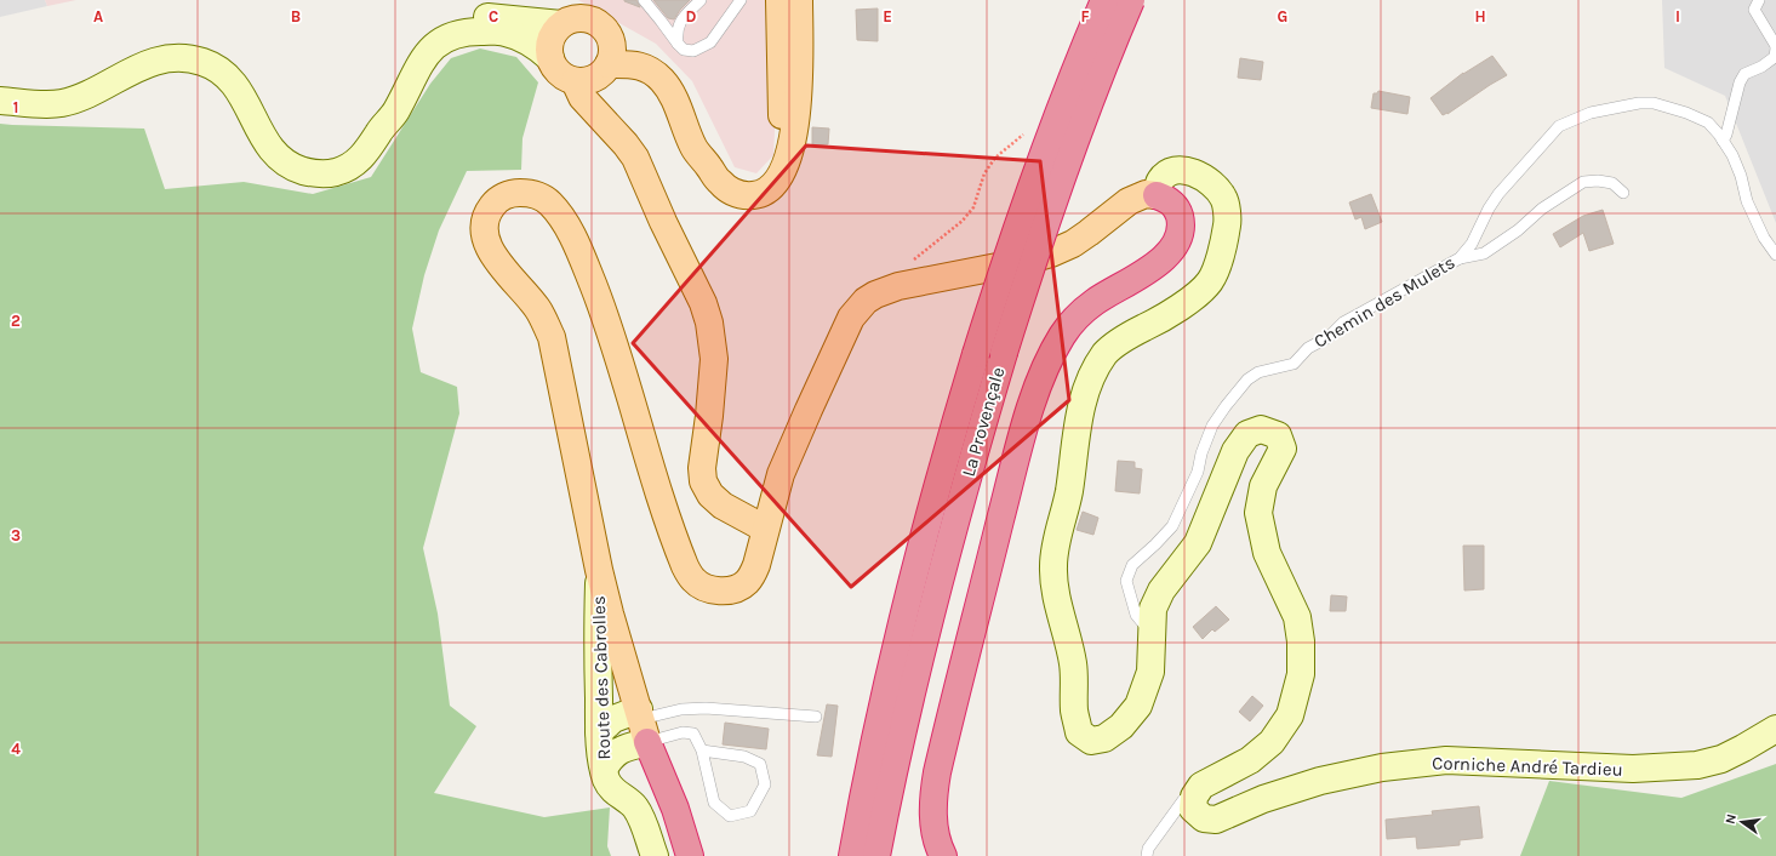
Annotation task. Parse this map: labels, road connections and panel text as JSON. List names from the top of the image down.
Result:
{
  "streets": {
    "highway": ["La Provençale"],
    "street": ["Route des Cabrolles", "Corniche André Tardieu"],
    "lane": ["Chemin des Mulets"]
  },
  "north": "left",
  "grid": {
    "columns": [
      "A",
      "B",
      "C",
      "D",
      "E",
      "F",
      "G",
      "H",
      "I"
    ],
    "rows": [
      "1",
      "2",
      "3",
      "4"
    ]
  }
}
